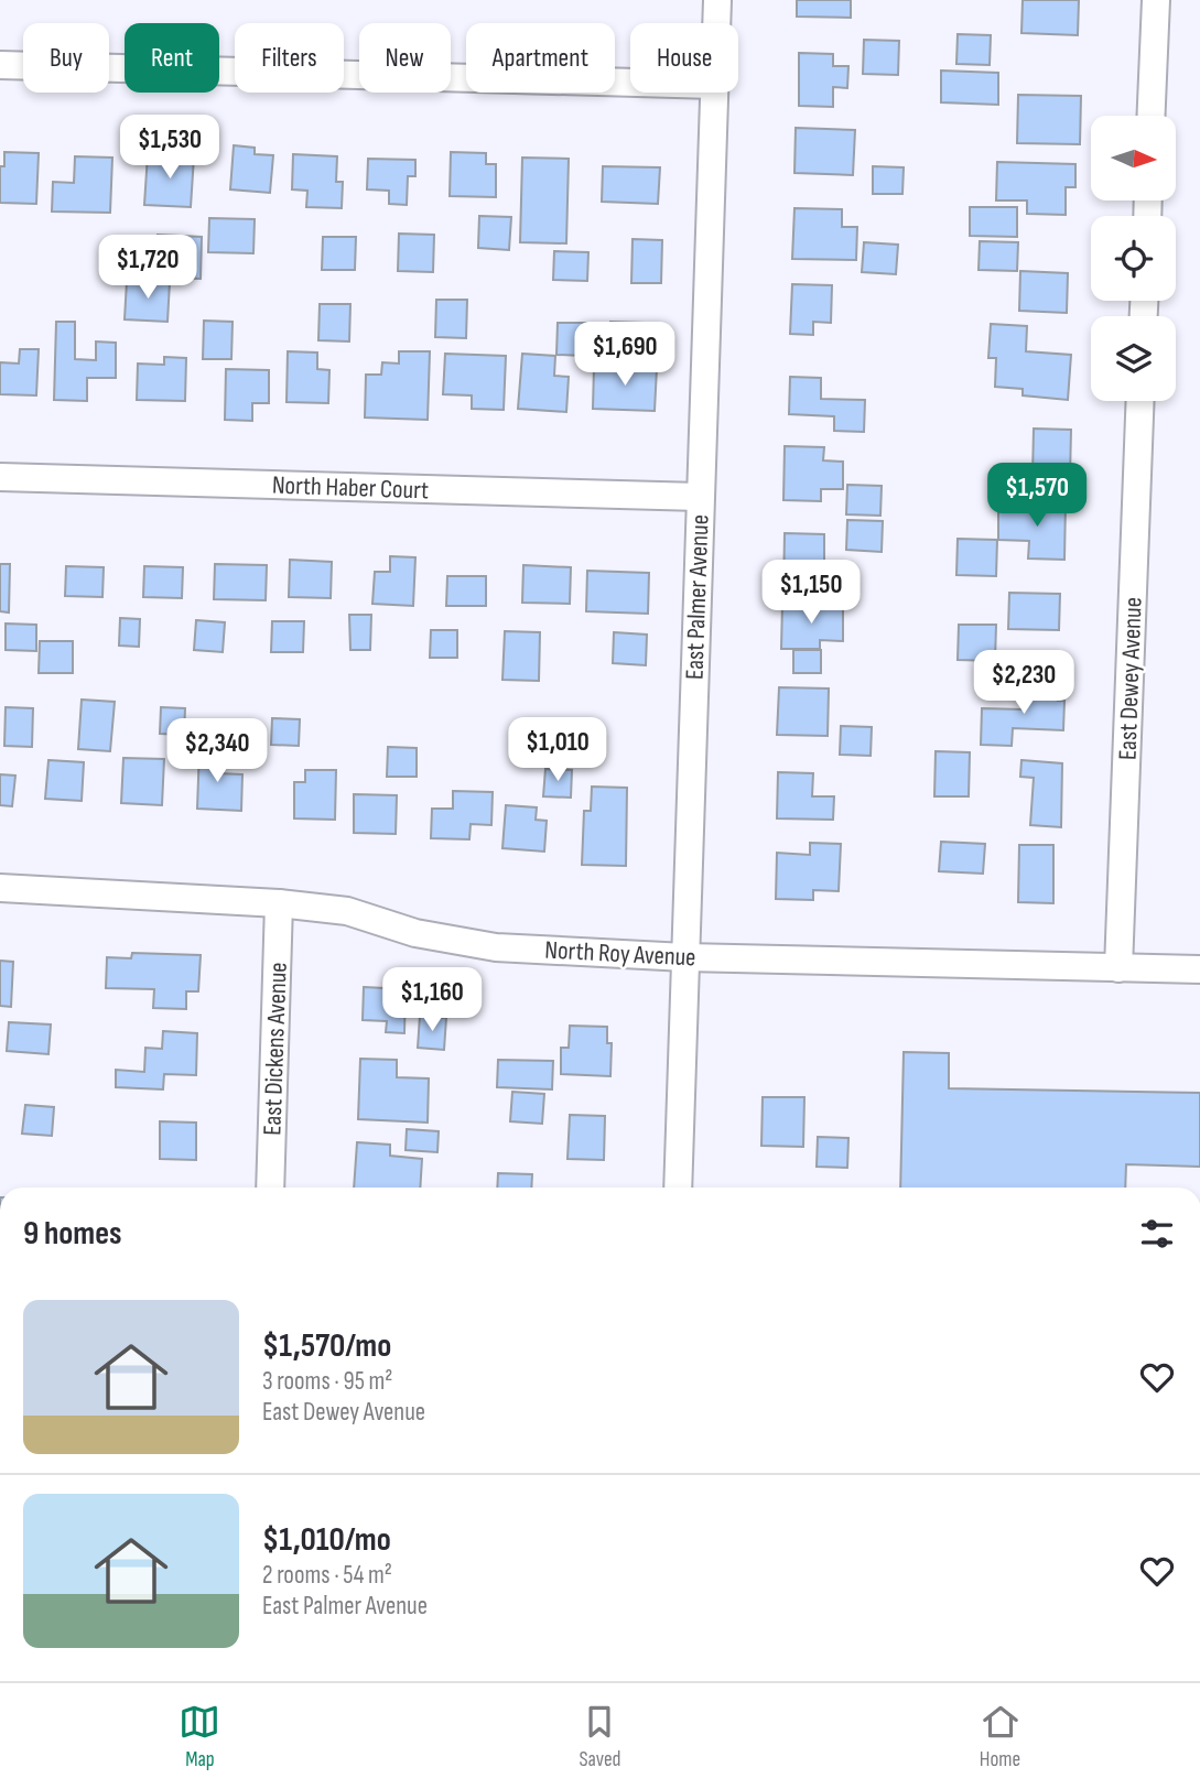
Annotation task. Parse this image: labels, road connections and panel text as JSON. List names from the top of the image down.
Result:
{
  "streets": {
    "street": [
      "North Haber Court",
      "East Palmer Avenue",
      "East Dewey Avenue",
      "North Roy Avenue",
      "East Dickens Avenue"
    ]
  },
  "crossings": [
    ["North Haber Court", "East Palmer Avenue"],
    ["East Palmer Avenue", "North Roy Avenue"],
    ["East Dewey Avenue", "North Roy Avenue"],
    ["North Roy Avenue", "East Dickens Avenue"]
  ],
  "north": "right",
  "page": {
    "chip": [
      "Buy",
      "Rent",
      "Filters",
      "New",
      "Apartment",
      "House"
    ],
    "price": [
      "$1,530",
      "$1,720",
      "$1,690",
      "$1,570",
      "$1,150",
      "$2,230",
      "$1,010",
      "$2,340",
      "$1,160"
    ],
    "heading": "9 homes",
    "list": [
      {
        "name": "$1,570/mo",
        "note": "3 rooms · 95 m² · East Dewey Avenue"
      },
      {
        "name": "$1,010/mo",
        "note": "2 rooms · 54 m² · East Palmer Avenue"
      }
    ],
    "tabs": ["Map", "Saved", "Home"]
  }
}
